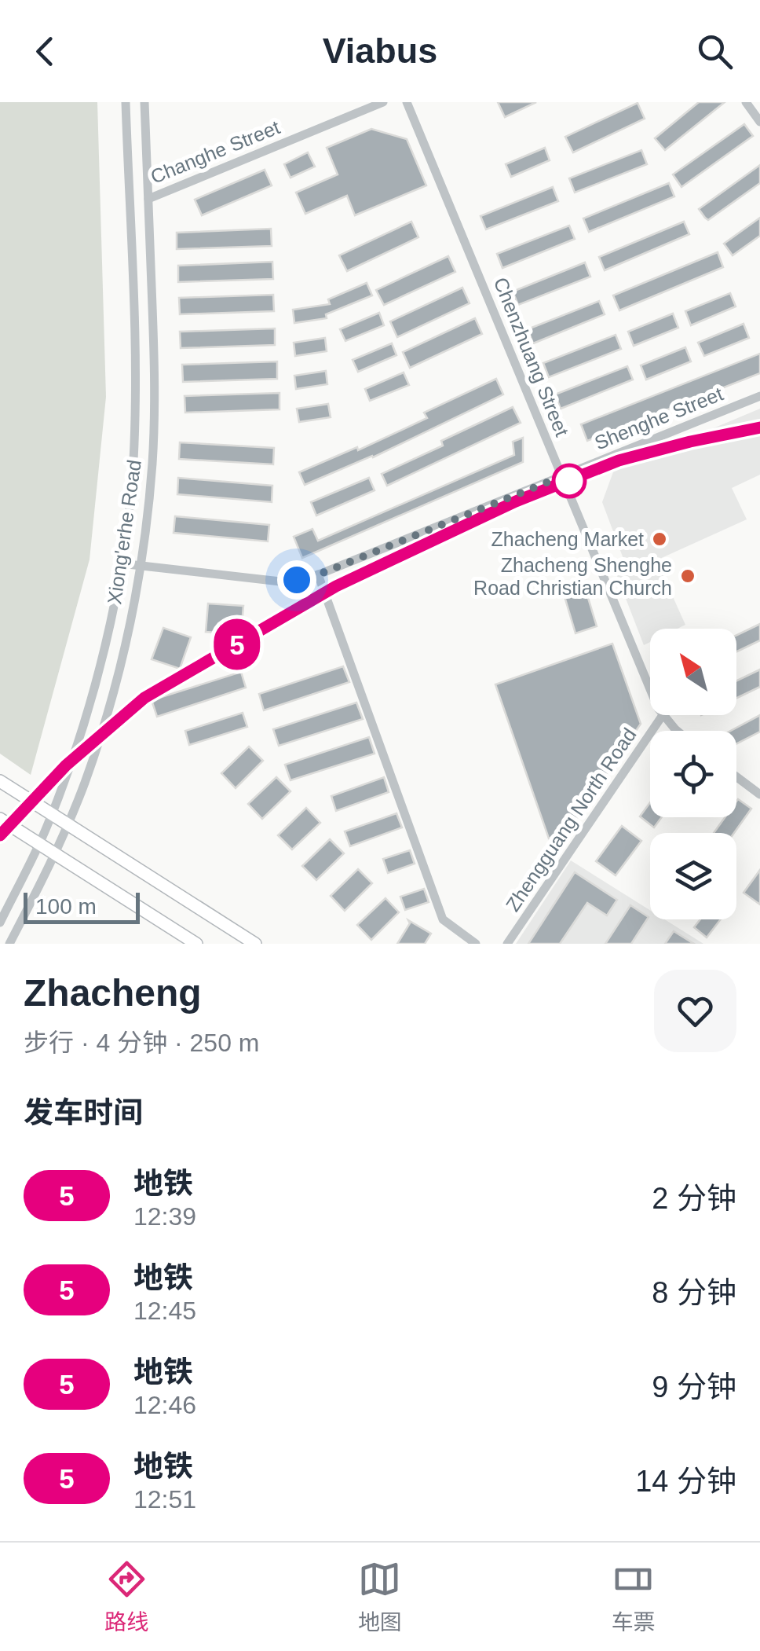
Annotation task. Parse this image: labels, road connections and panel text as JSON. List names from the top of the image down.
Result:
{
  "streets": {
    "street": [
      "Changhe Street",
      "Chenzhuang Street",
      "Shenghe Street",
      "Xiong'erhe Road",
      "Zhengguang North Road"
    ]
  },
  "crossings": [
    ["Changhe Street", "Xiong'erhe Road"],
    ["Chenzhuang Street", "Shenghe Street"],
    ["Chenzhuang Street", "Zhengguang North Road"],
    ["Shenghe Street", "Xiong'erhe Road"]
  ],
  "places": ["Zhacheng Market", "Zhacheng Shenghe Road Christian Church"],
  "lines": ["metro line 5"],
  "scale_bar": "100 m",
  "north": "top left",
  "page": {
    "header": "Viabus",
    "on_map": "5",
    "scale": "100 m",
    "heading": [
      ["Zhacheng", "步行 · 4 分钟 · 250 m"],
      "发车时间"
    ],
    "list": [
      {
        "mark": "5",
        "name": "地铁",
        "note": "12:39",
        "value": "2 分钟"
      },
      {
        "mark": "5",
        "name": "地铁",
        "note": "12:45",
        "value": "8 分钟"
      },
      {
        "mark": "5",
        "name": "地铁",
        "note": "12:46",
        "value": "9 分钟"
      },
      {
        "mark": "5",
        "name": "地铁",
        "note": "12:51",
        "value": "14 分钟"
      }
    ],
    "tabs": ["路线", "地图", "车票"]
  }
}
